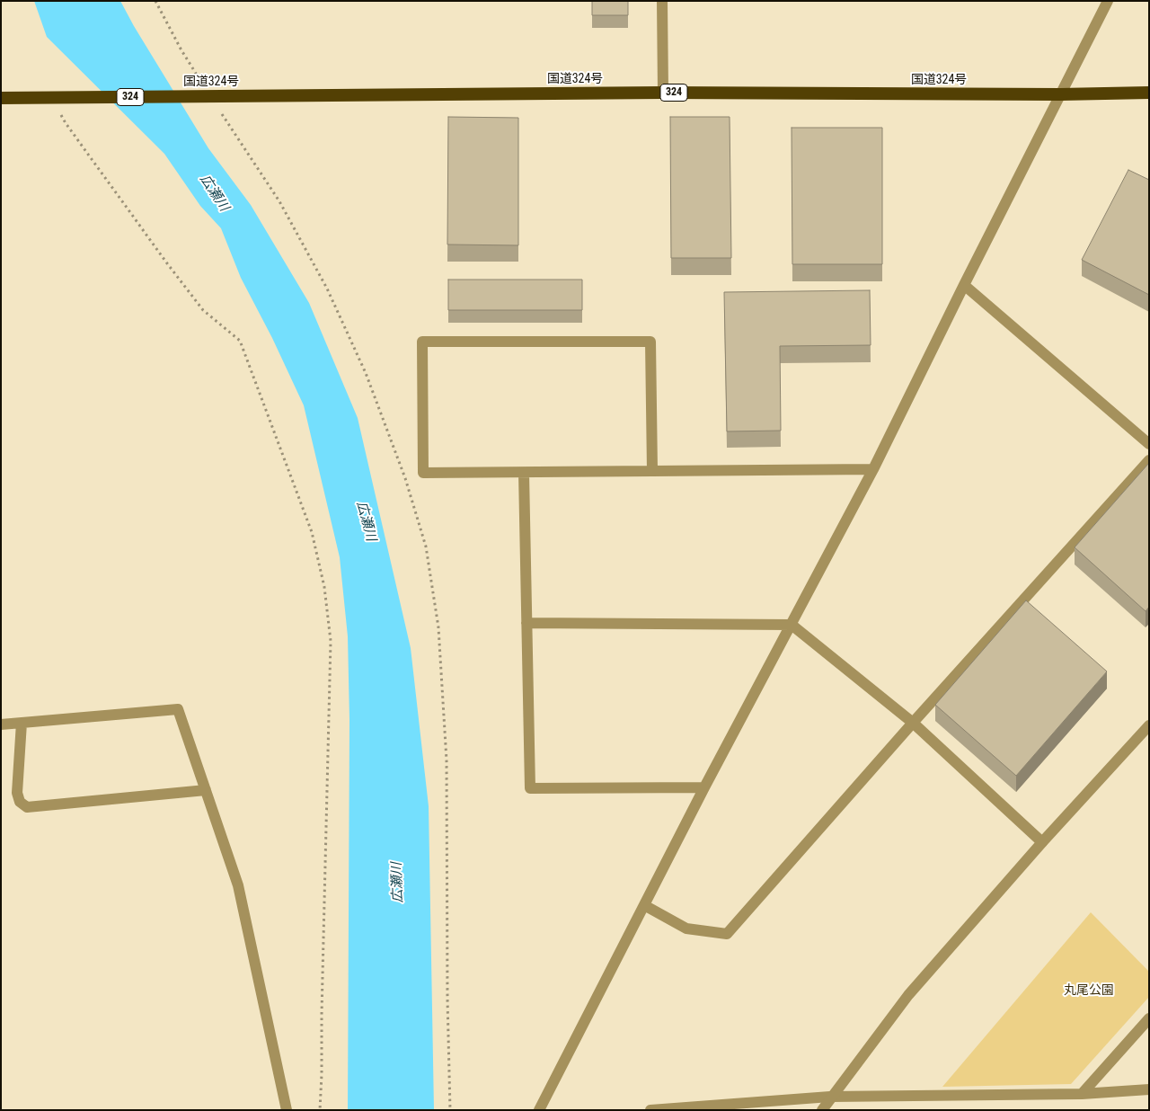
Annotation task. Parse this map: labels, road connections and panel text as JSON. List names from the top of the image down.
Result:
{
  "streets": {
    "highway": ["国道324号", "324"]
  },
  "water": ["広瀬川"],
  "parks": ["丸尾公園"]
}
